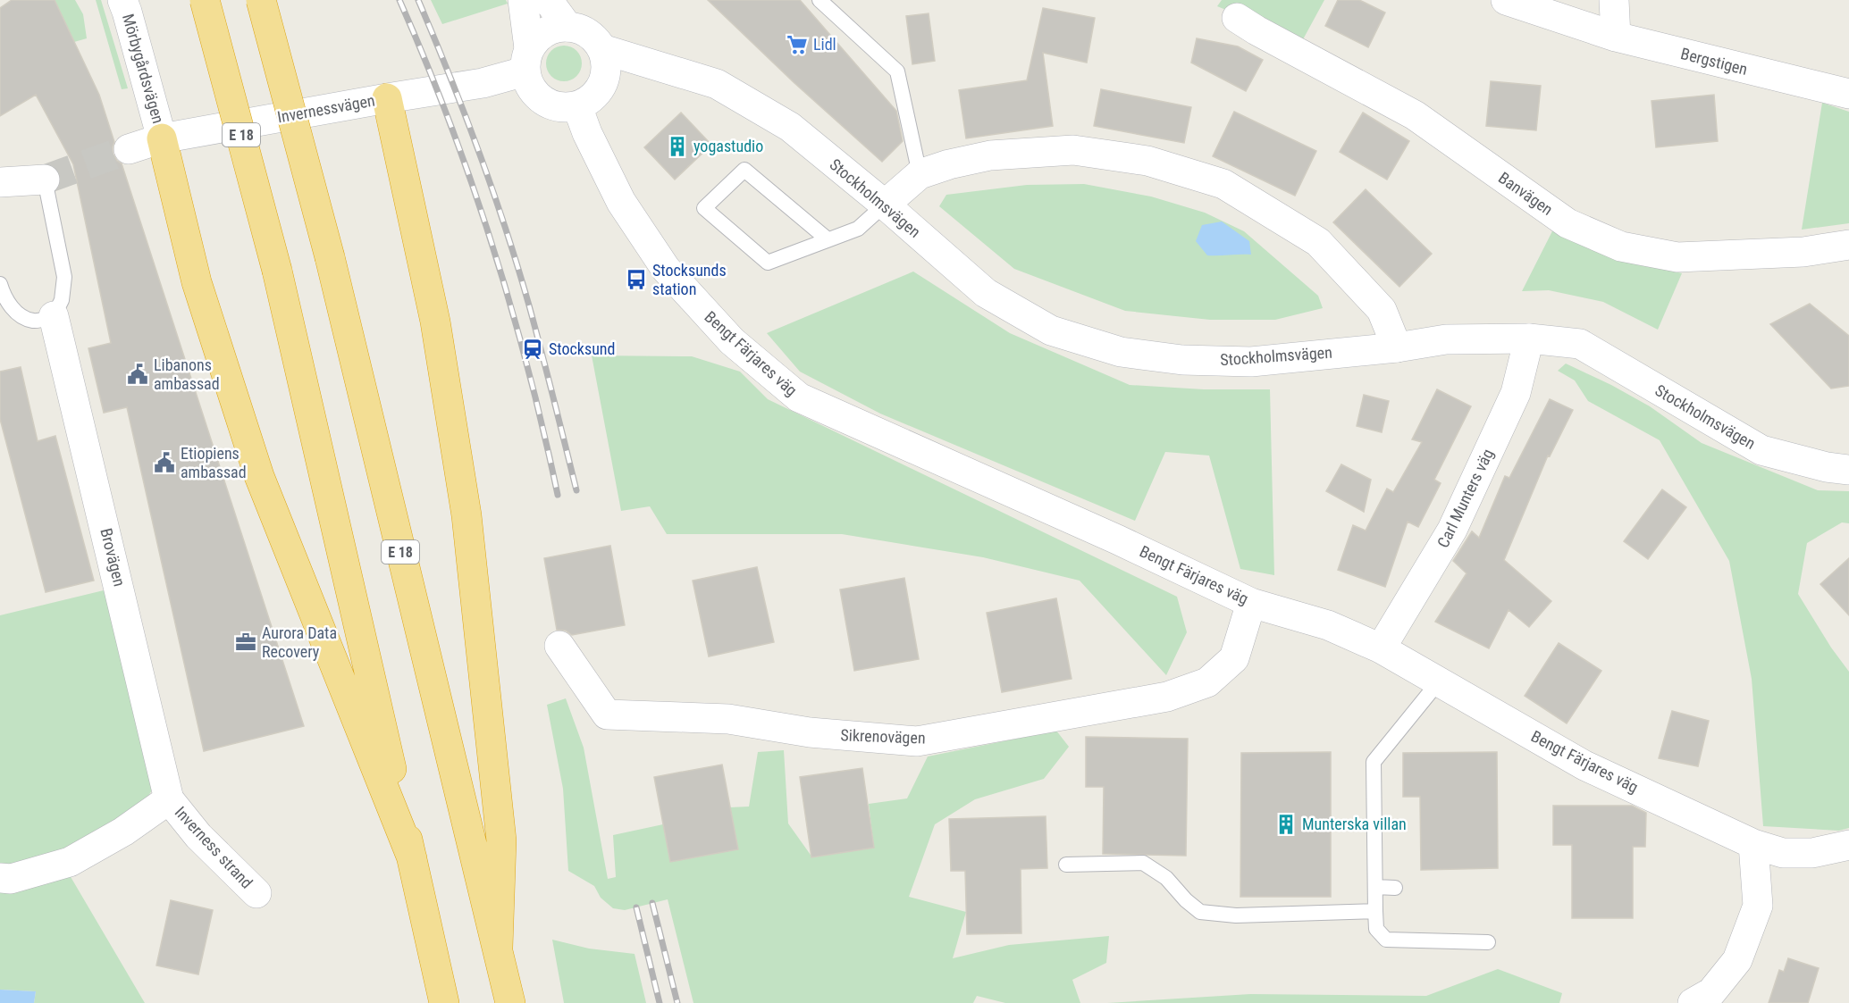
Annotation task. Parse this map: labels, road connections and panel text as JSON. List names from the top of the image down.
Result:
{
  "streets": {
    "highway": ["E 18"],
    "street": [
      "Bergstigen",
      "Mörbygårdsvägen",
      "Invernessvägen",
      "Banvägen",
      "Stockholmsvägen",
      "Bengt Färjares väg",
      "Carl Munters väg",
      "Brovägen",
      "Sikrenovägen",
      "Inverness strand"
    ]
  },
  "crossings": [
    ["Mörbygårdsvägen", "Invernessvägen"],
    ["Invernessvägen", "Stockholmsvägen"],
    ["Invernessvägen", "Bengt Färjares väg"],
    ["Stockholmsvägen", "Bengt Färjares väg"],
    ["Stockholmsvägen", "Carl Munters väg"],
    ["Bengt Färjares väg", "Carl Munters väg"],
    ["Bengt Färjares väg", "Sikrenovägen"],
    ["Brovägen", "Inverness strand"]
  ],
  "places": {
    "supermarket": ["Lidl"],
    "building": ["yogastudio", "Munterska villan"],
    "bus stop": ["Stocksunds station"],
    "station": ["Stocksund"],
    "public building": ["Libanons ambassad", "Etiopiens ambassad"],
    "office": ["Aurora Data Recovery"]
  }
}
